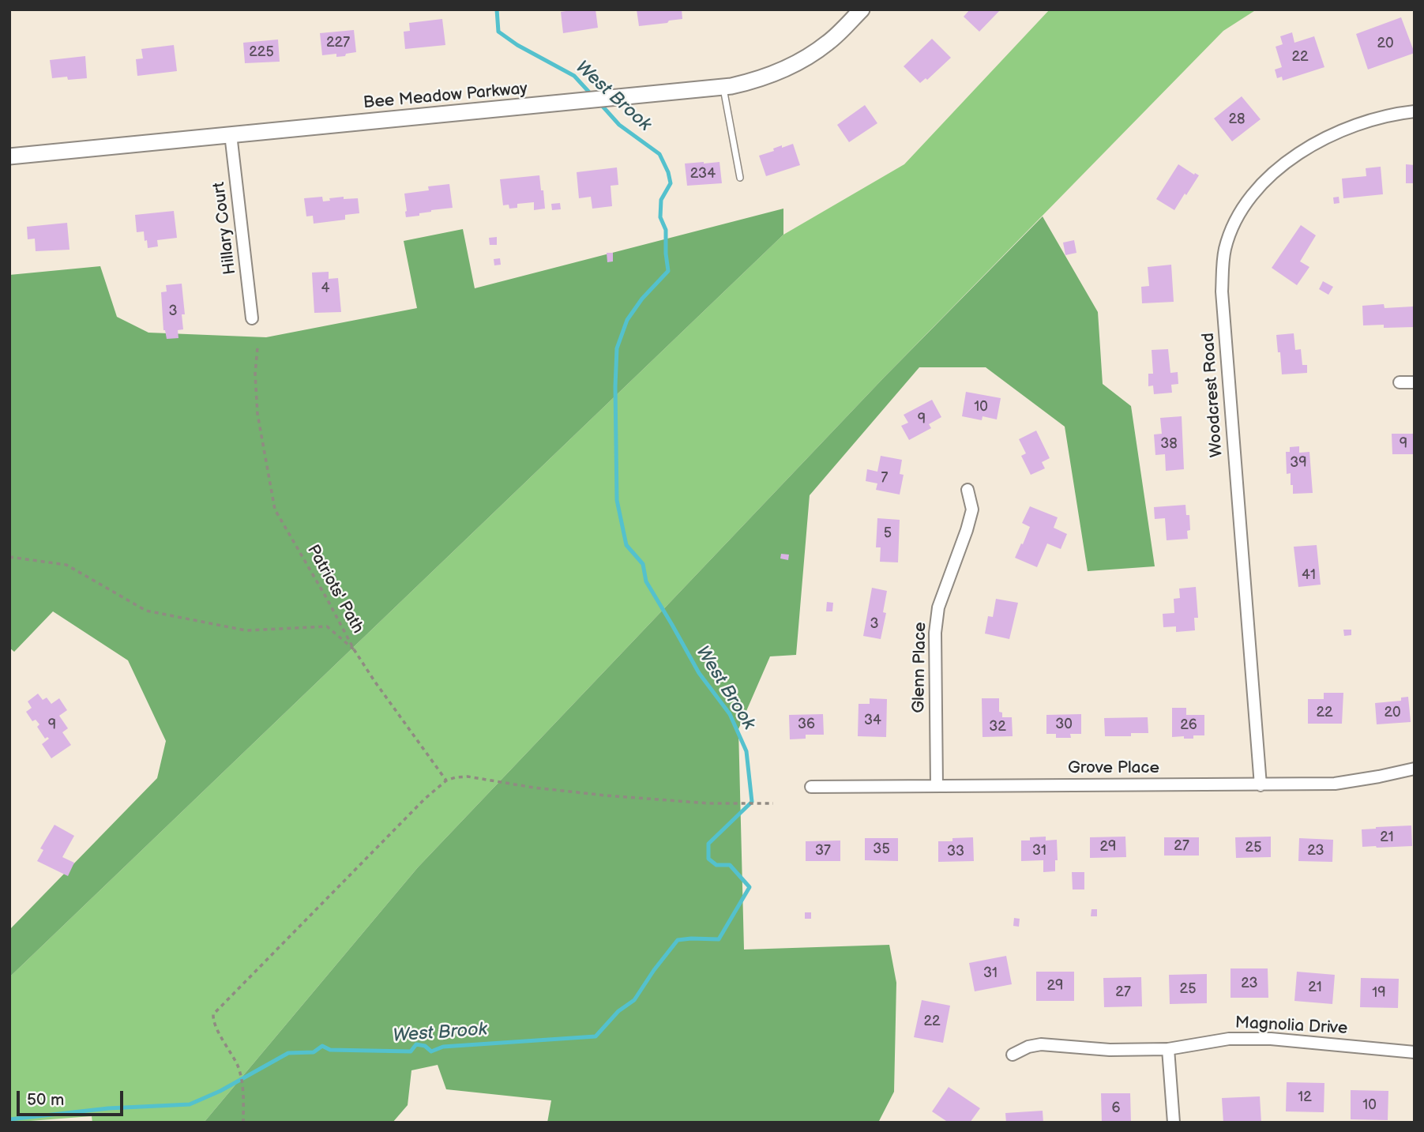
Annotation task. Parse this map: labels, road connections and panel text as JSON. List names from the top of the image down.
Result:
{
  "streets": {
    "street": [
      "Bee Meadow Parkway",
      "Hillary Court",
      "Woodcrest Road",
      "Glenn Place",
      "Grove Place",
      "Magnolia Drive"
    ],
    "path": ["Patriots' Path"]
  },
  "crossings": [
    ["Bee Meadow Parkway", "Hillary Court"],
    ["Woodcrest Road", "Grove Place"],
    ["Glenn Place", "Grove Place"]
  ],
  "water": ["West Brook"],
  "house_numbers": [
    "227",
    "20",
    "225",
    "22",
    "28",
    "234",
    "4",
    "3",
    "10",
    "9",
    "38",
    "9",
    "39",
    "7",
    "5",
    "41",
    "3",
    "22",
    "20",
    "34",
    "36",
    "30",
    "9",
    "26",
    "32",
    "21",
    "27",
    "29",
    "25",
    "35",
    "37",
    "31",
    "23",
    "33",
    "31",
    "23",
    "29",
    "21",
    "25",
    "27",
    "19",
    "22",
    "12",
    "10",
    "6"
  ],
  "scale_bar": "50 m"
}
